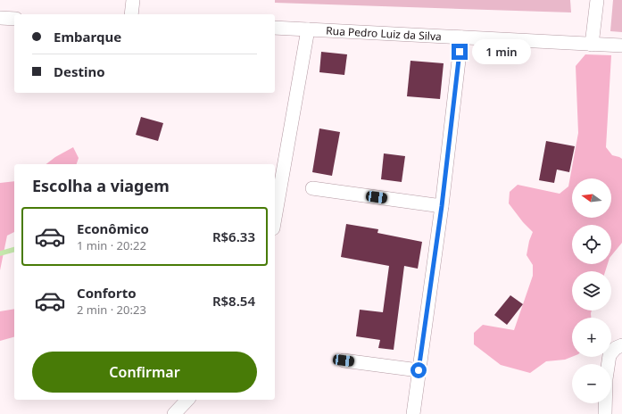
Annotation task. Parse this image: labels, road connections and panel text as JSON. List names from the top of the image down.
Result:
{
  "streets": {
    "street": ["Rua Pedro Luiz da Silva"]
  },
  "north": "left",
  "page": {
    "banner": ["Embarque", "Destino"],
    "bubble": "1 min",
    "heading": "Escolha a viagem",
    "map_buttons": ["+", "−"],
    "list": [
      {
        "name": "Econômico",
        "note": "1 min · 20:22",
        "value": "R$6.33"
      },
      {
        "name": "Conforto",
        "note": "2 min · 20:23",
        "value": "R$8.54"
      }
    ],
    "buttons": "Confirmar"
  }
}
